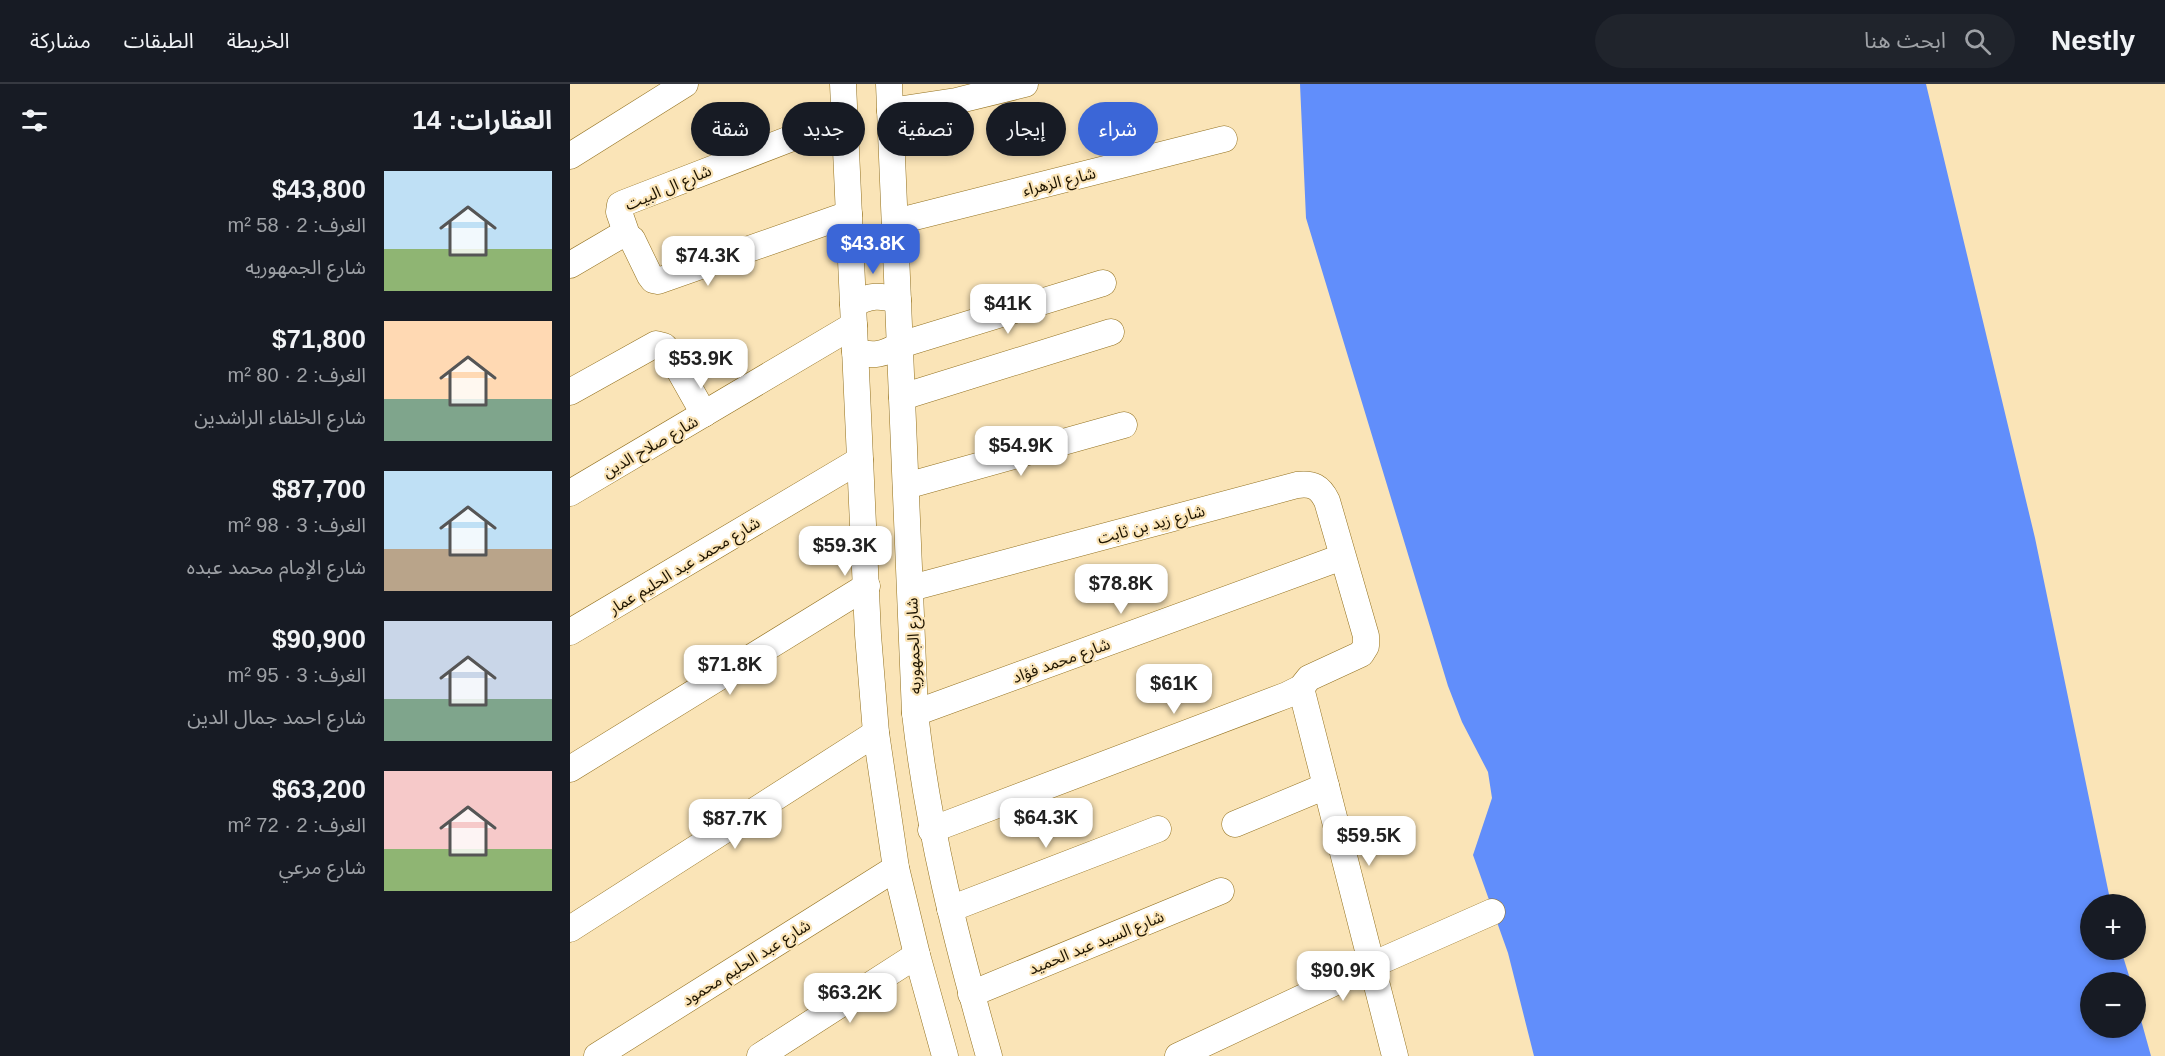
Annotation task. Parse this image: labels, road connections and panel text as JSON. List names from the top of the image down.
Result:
{
  "streets": {
    "street": [
      "شارع الزهراء",
      "شارع ال البيت",
      "شارع صلاح الدين",
      "شارع زيد بن ثابت",
      "شارع محمد عبد الحليم عمار",
      "شارع الجمهوريه",
      "شارع محمد فؤاد",
      "شارع السيد عبد الحميد",
      "شارع عبد الحليم محمود"
    ]
  },
  "crossings": [
    ["شارع الزهراء", "شارع الجمهوريه"],
    ["شارع صلاح الدين", "شارع الجمهوريه"],
    ["شارع زيد بن ثابت", "شارع الجمهوريه"],
    ["شارع زيد بن ثابت", "شارع محمد فؤاد"],
    ["شارع الجمهوريه", "شارع محمد فؤاد"],
    ["شارع الجمهوريه", "شارع السيد عبد الحميد"]
  ],
  "page": {
    "header": "Nestly",
    "search": "ابحث هنا",
    "nav": ["الخريطة", "الطبقات", "مشاركة"],
    "heading": "العقارات: 14",
    "chip": [
      "شراء",
      "إيجار",
      "تصفية",
      "جديد",
      "شقة"
    ],
    "list": [
      {
        "name": "$43,800",
        "note": "الغرف: 2 · 58 m² · شارع الجمهوريه"
      },
      {
        "name": "$71,800",
        "note": "الغرف: 2 · 80 m² · شارع الخلفاء الراشدين"
      },
      {
        "name": "$87,700",
        "note": "الغرف: 3 · 98 m² · شارع الإمام محمد عبده"
      },
      {
        "name": "$90,900",
        "note": "الغرف: 3 · 95 m² · شارع احمد جمال الدين"
      },
      {
        "name": "$63,200",
        "note": "الغرف: 2 · 72 m² · شارع مرعي"
      }
    ],
    "price": [
      "$43.8K",
      "$74.3K",
      "$41K",
      "$53.9K",
      "$54.9K",
      "$59.3K",
      "$78.8K",
      "$71.8K",
      "$61K",
      "$64.3K",
      "$87.7K",
      "$59.5K",
      "$90.9K",
      "$63.2K"
    ],
    "map_buttons": ["+", "−"]
  }
}
